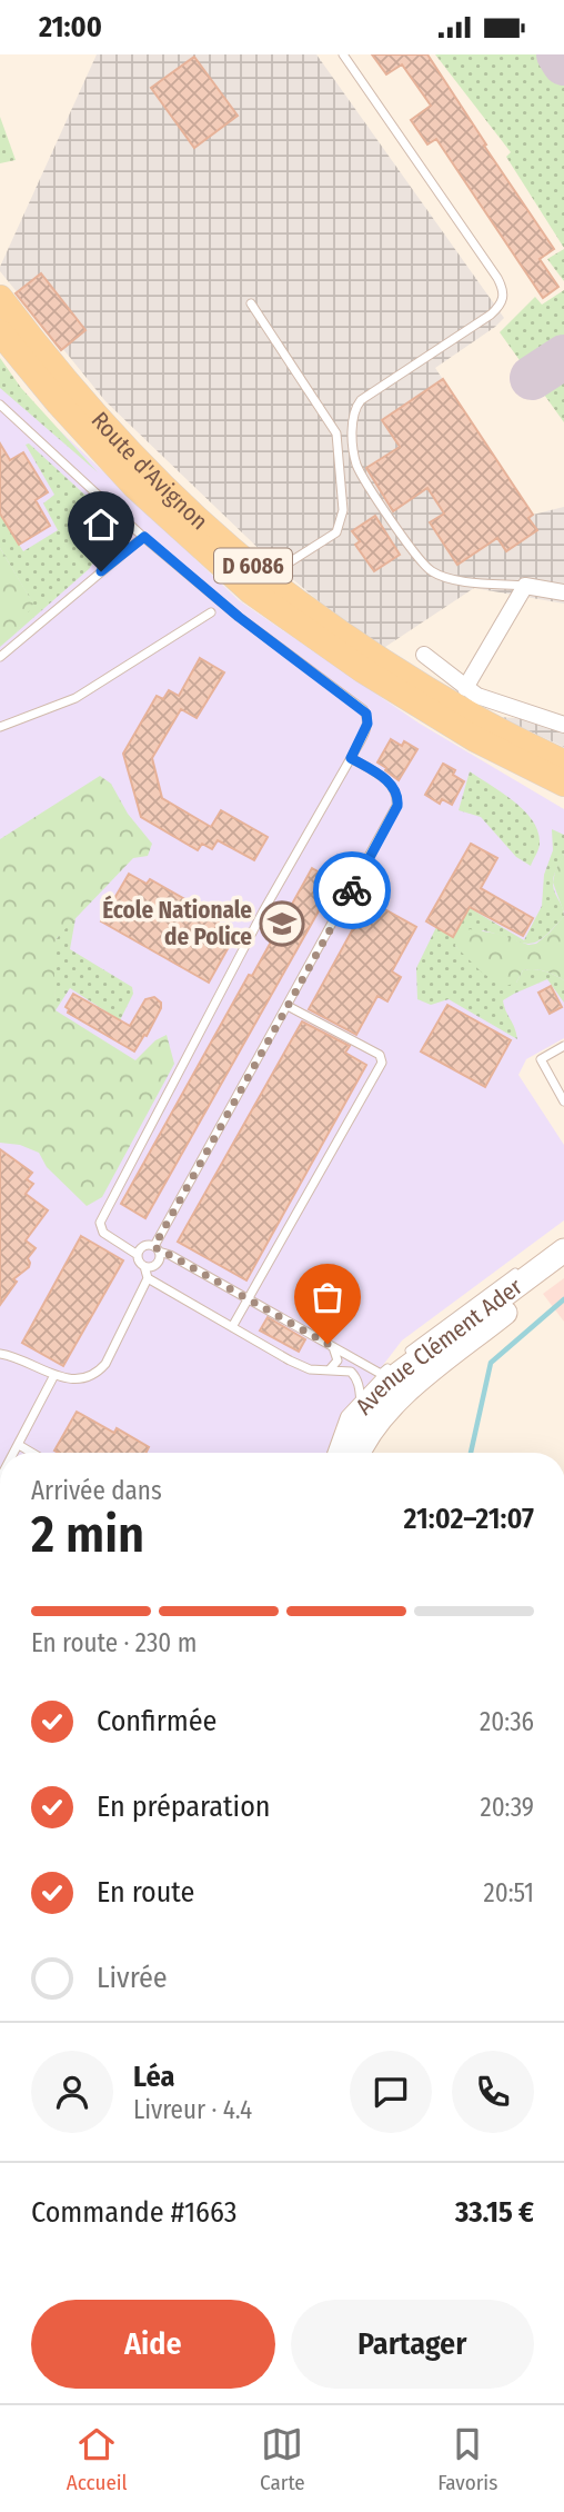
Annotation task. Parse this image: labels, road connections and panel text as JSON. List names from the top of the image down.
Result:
{
  "streets": {
    "main road": ["Route d'Avignon", "D 6086"],
    "street": ["Avenue Clément Ader"]
  },
  "places": {
    "school or university": ["École Nationale de Police"]
  },
  "page": {
    "status": "21:00",
    "heading": ["2 min", "Arrivée dans", "21:02–21:07"],
    "panel": [
      "Léa",
      "Livreur · 4.4",
      "Commande #1663",
      "33.15 €"
    ],
    "bar": "En route · 230 m",
    "list": [
      ["Confirmée", "20:36"],
      ["En préparation", "20:39"],
      ["En route", "20:51"],
      "Livrée"
    ],
    "buttons": ["Aide", "Partager"],
    "tabs": ["Accueil", "Carte", "Favoris"]
  }
}
